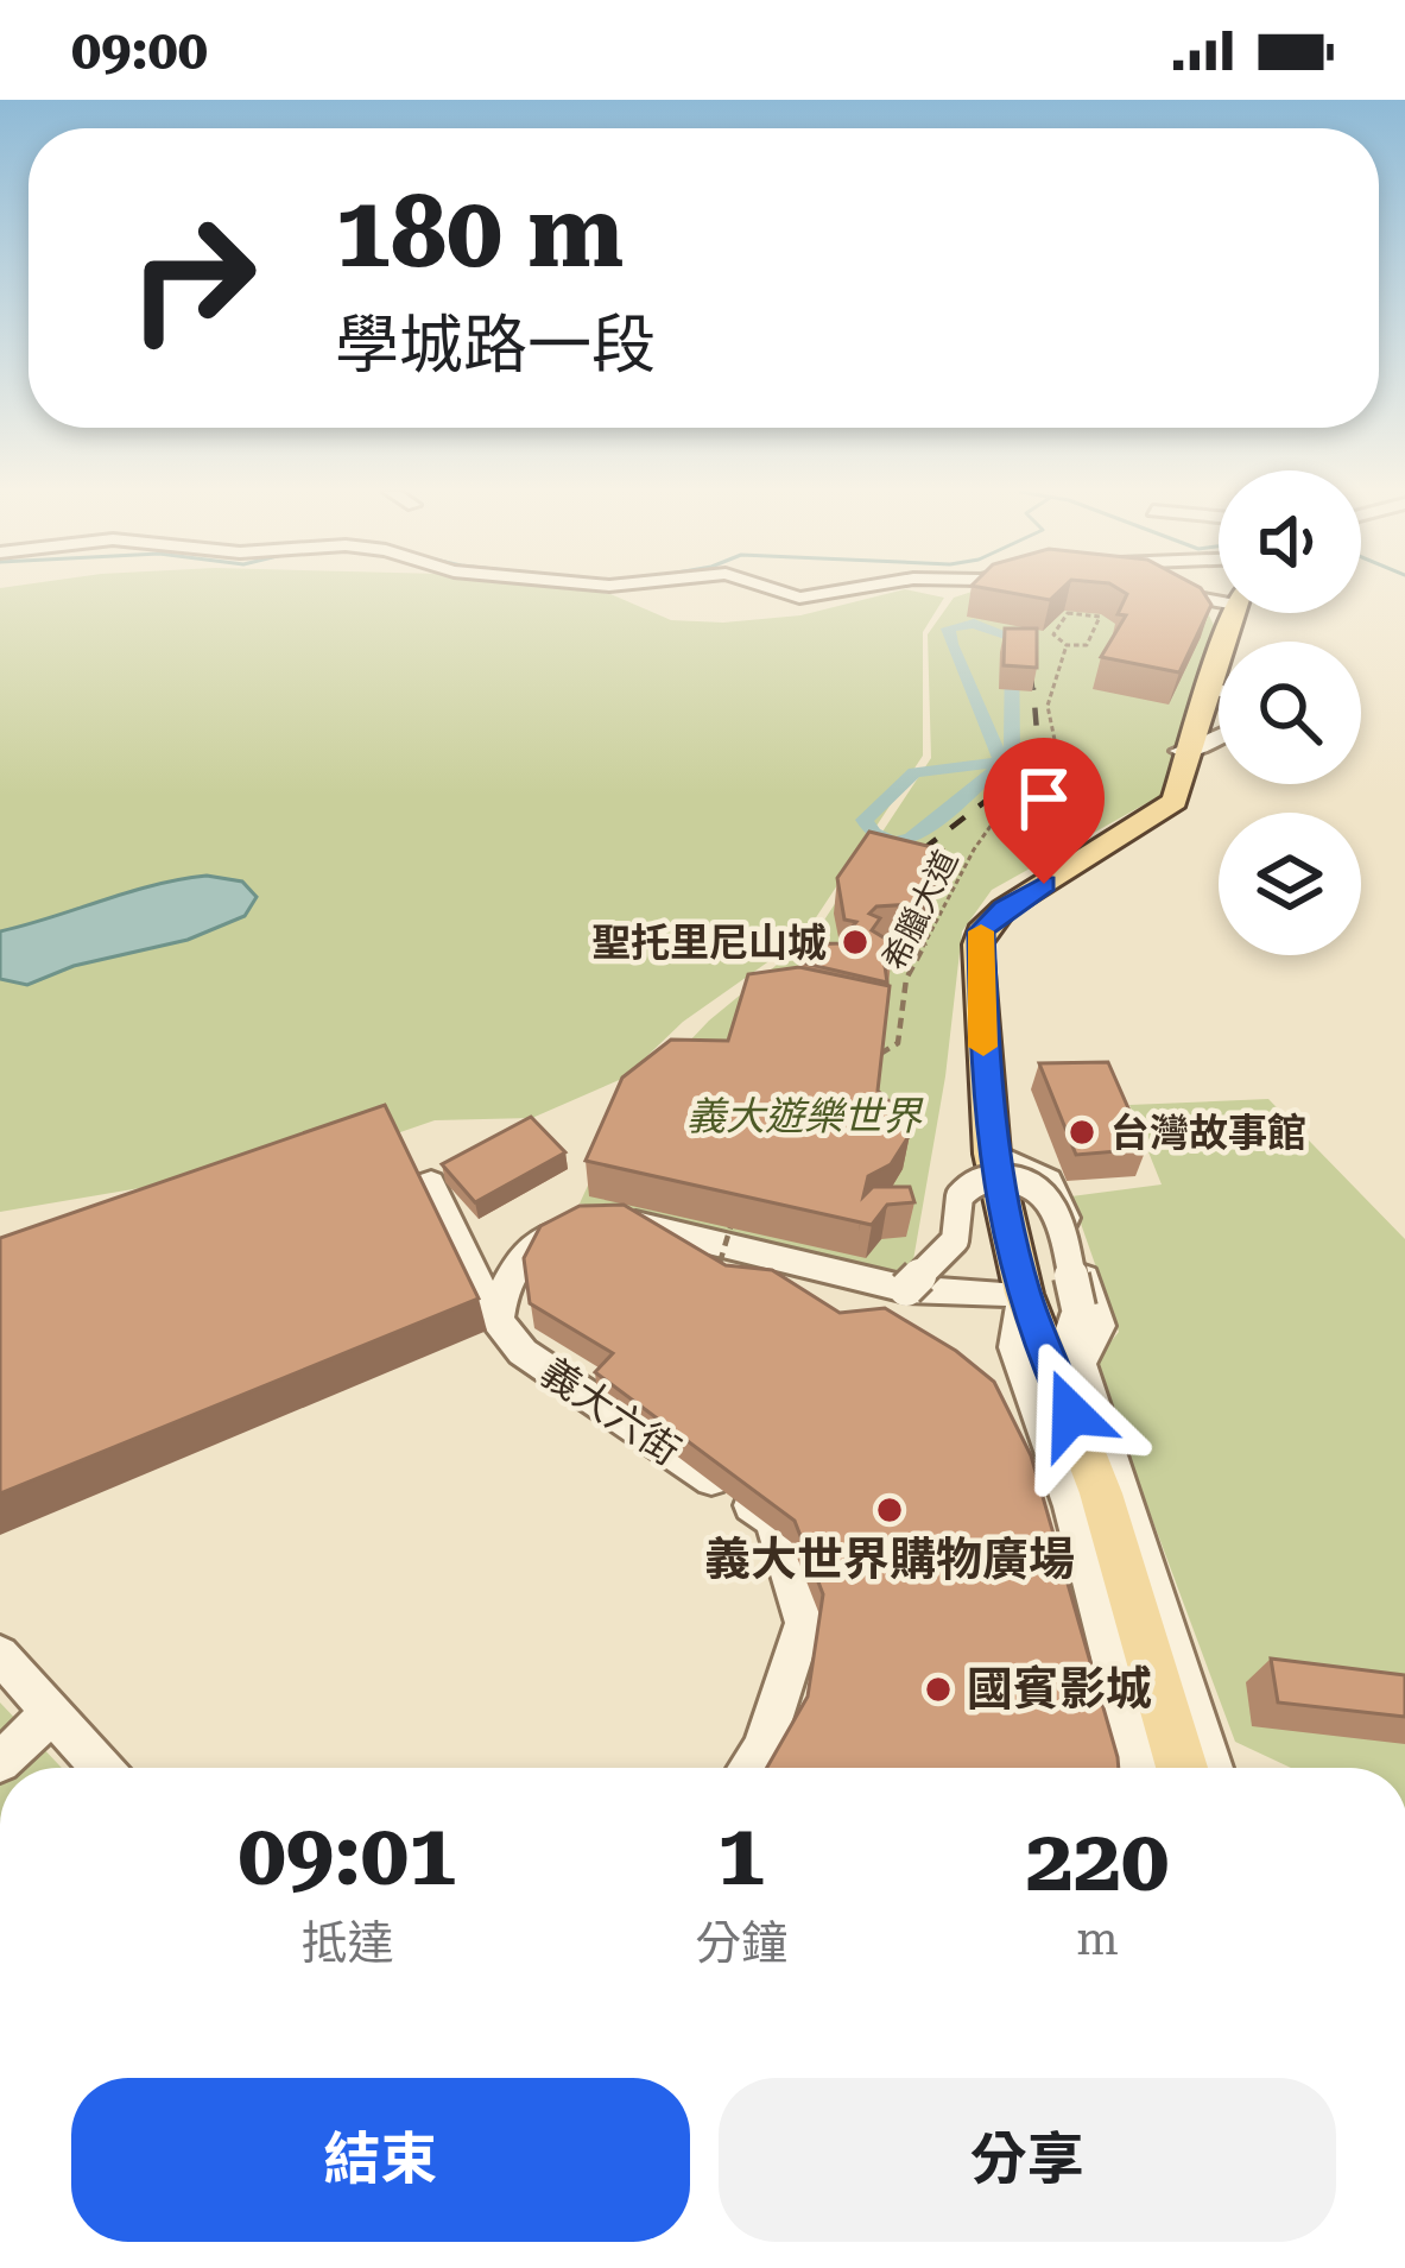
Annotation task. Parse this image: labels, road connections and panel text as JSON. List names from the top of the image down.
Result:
{
  "streets": {
    "street": ["義大六街"],
    "path": ["希臘大道"]
  },
  "parks": ["義大遊樂世界"],
  "places": [
    "聖托里尼山城",
    "台灣故事館",
    "義大世界購物廣場",
    "國賓影城"
  ],
  "page": {
    "status": "09:00",
    "turn": ["180 m", "學城路一段"],
    "eta": [
      "09:01",
      "抵達",
      "1",
      "分鐘",
      "220",
      "m"
    ],
    "buttons": ["結束", "分享"]
  }
}
